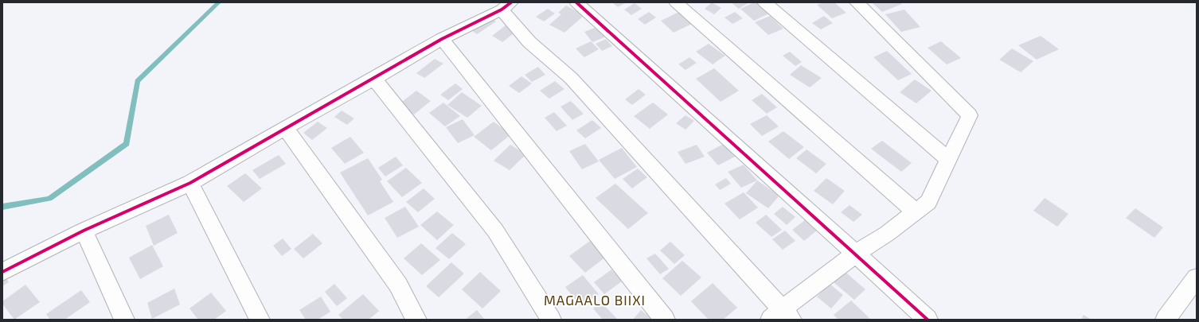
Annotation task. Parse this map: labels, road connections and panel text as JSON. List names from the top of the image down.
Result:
{
  "districts": ["MAGAALO BIIXI"]
}
